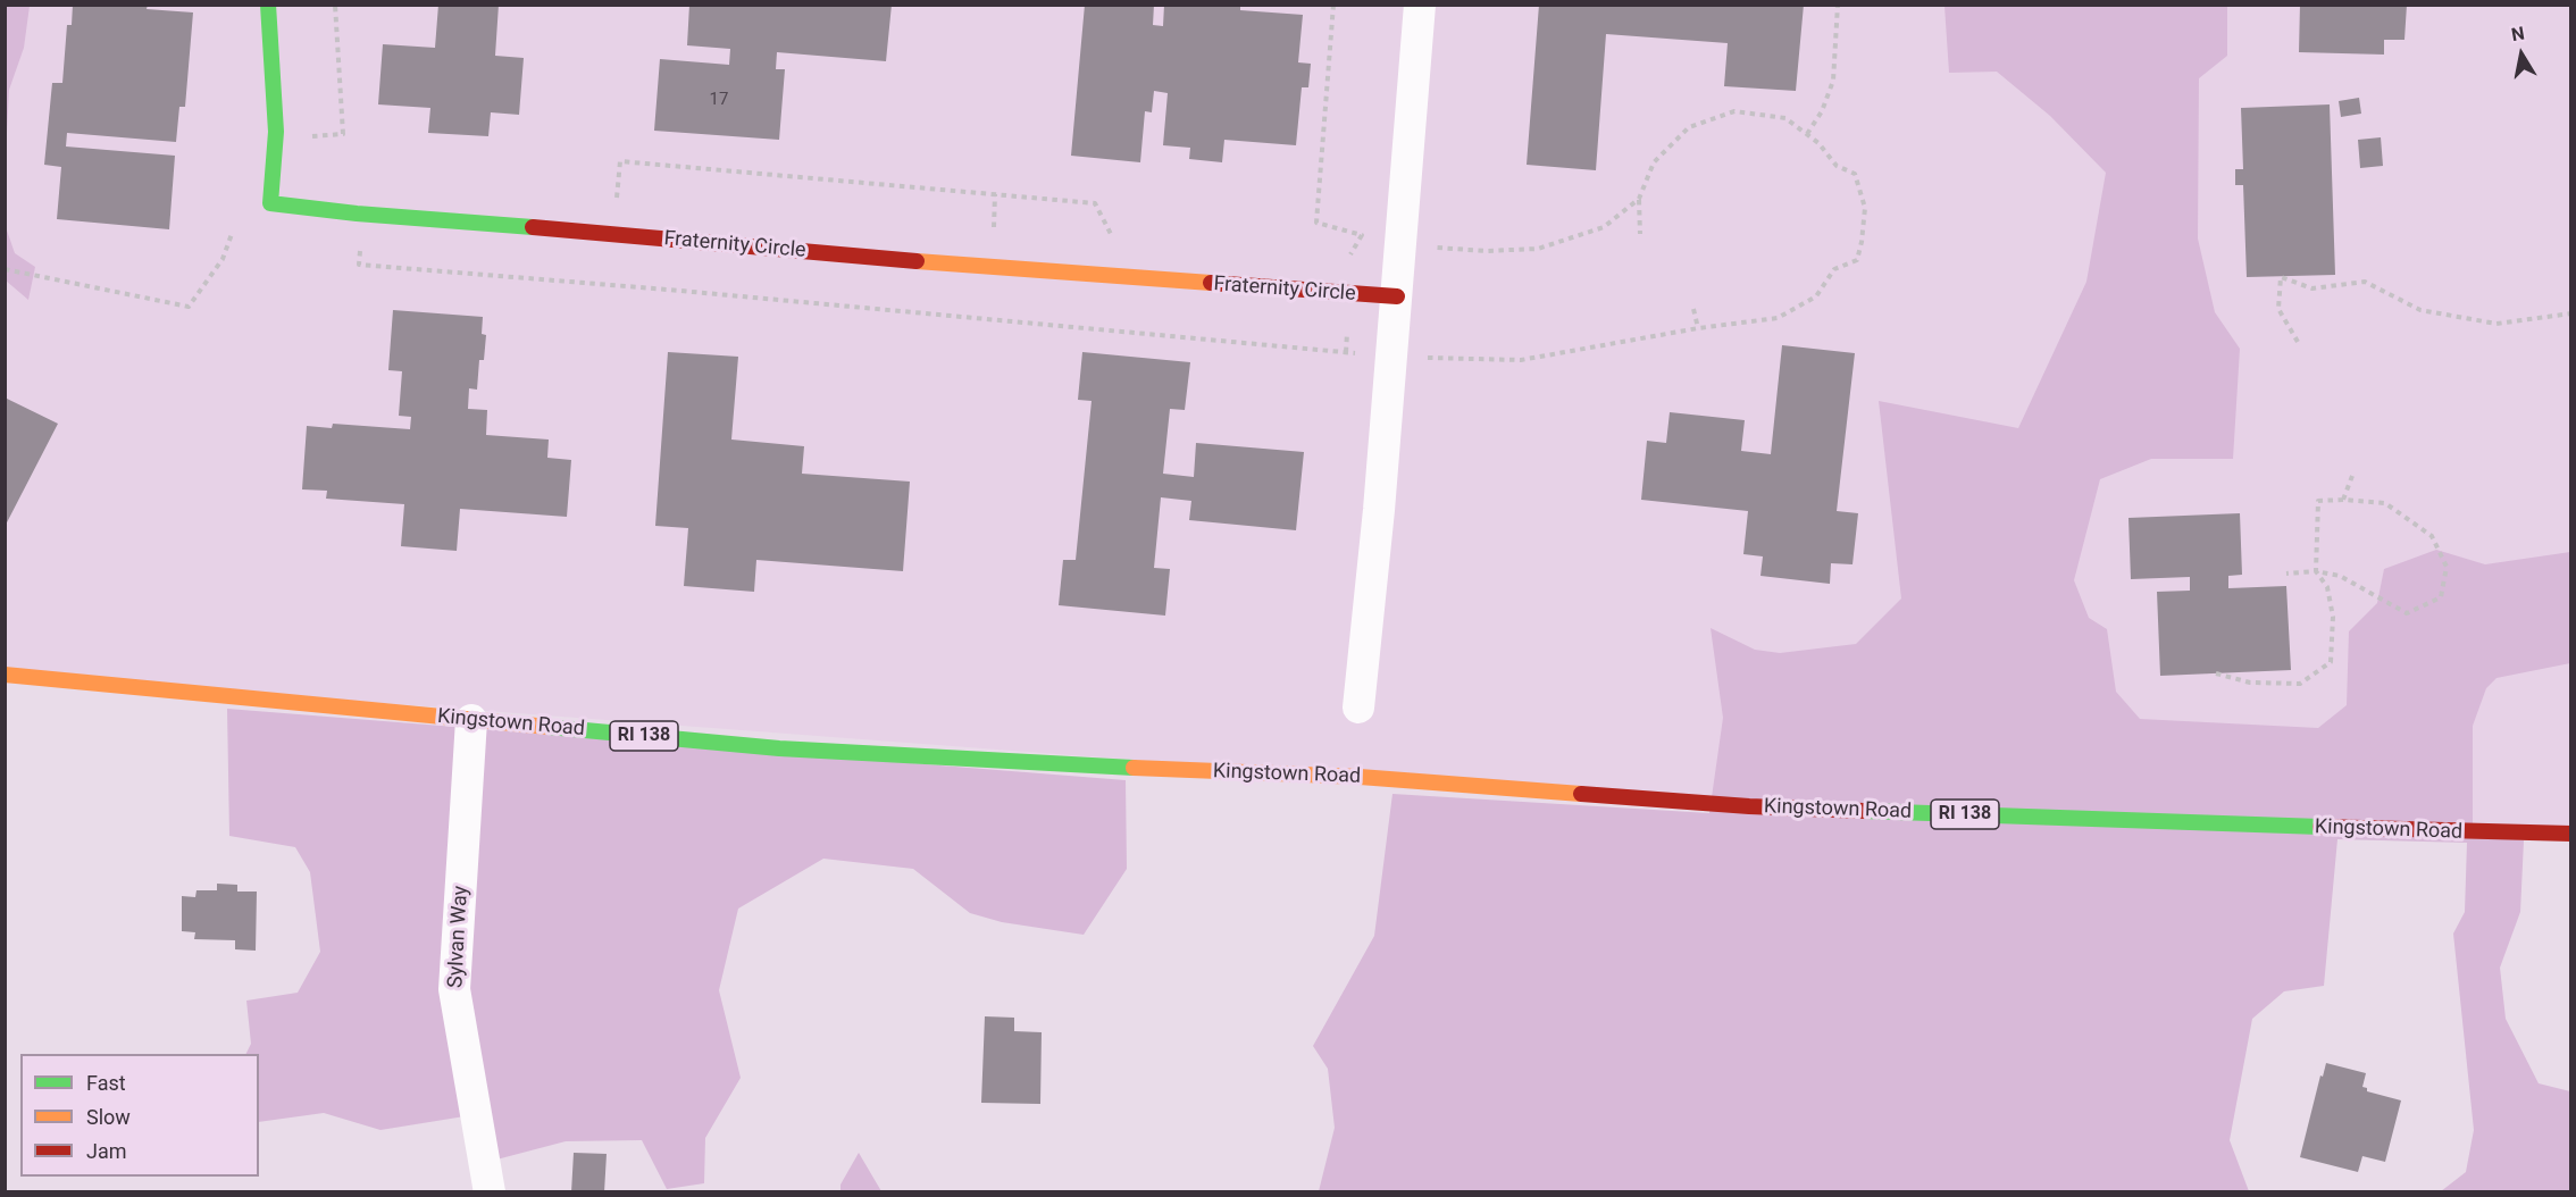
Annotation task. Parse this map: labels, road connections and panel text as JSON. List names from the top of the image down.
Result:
{
  "streets": {
    "main road": ["Fraternity Circle", "Kingstown Road", "RI 138"],
    "street": ["Sylvan Way"]
  },
  "crossings": [
    ["Kingstown Road", "Sylvan Way"]
  ],
  "house_numbers": ["17"],
  "legend": ["Fast", "Slow", "Jam"],
  "north": "top"
}
